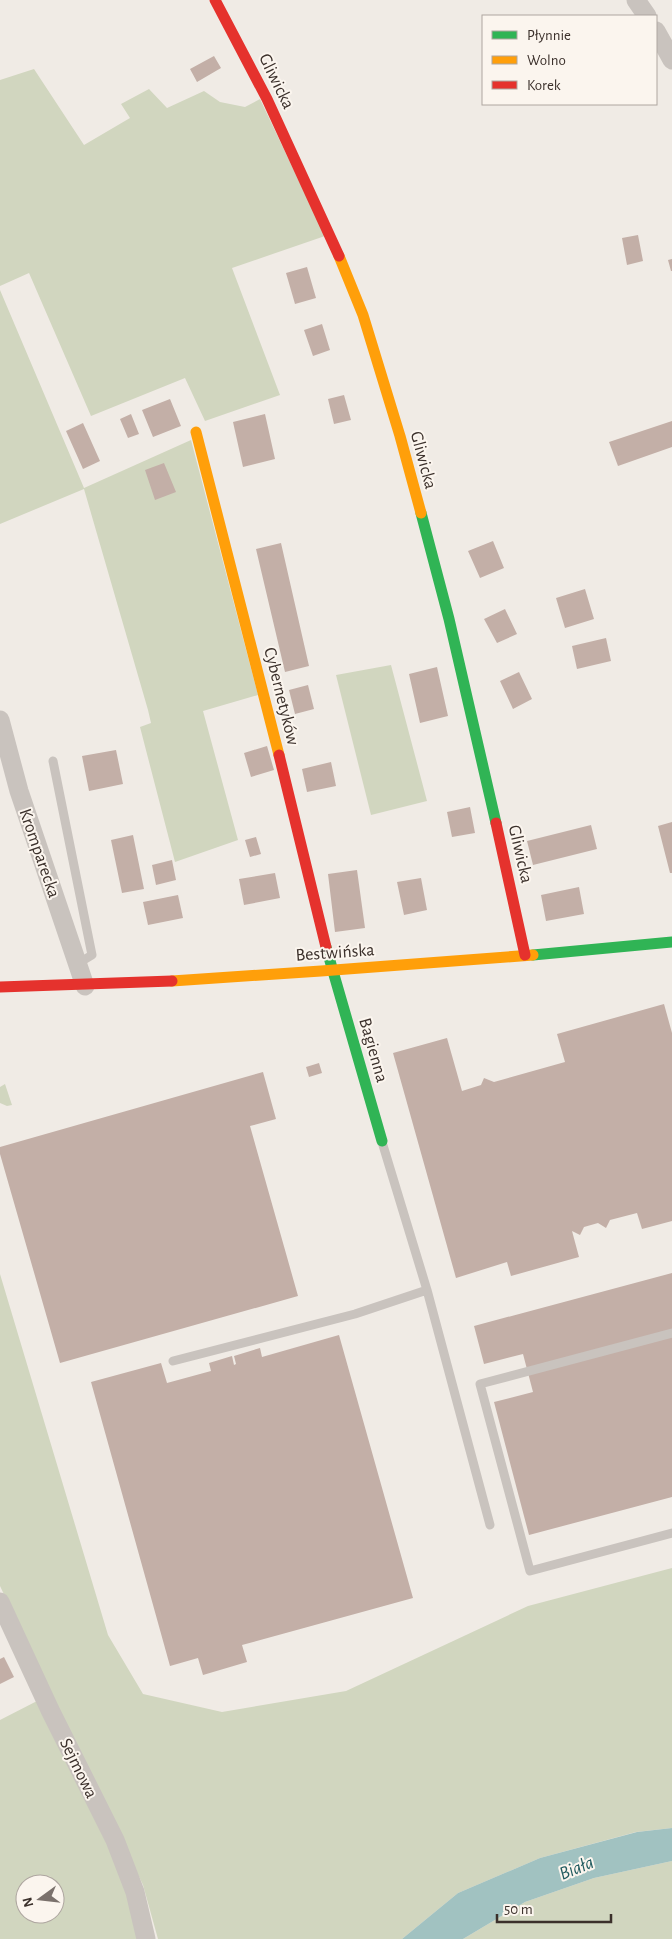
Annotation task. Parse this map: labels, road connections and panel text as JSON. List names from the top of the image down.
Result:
{
  "streets": {
    "street": [
      "Gliwicka",
      "Cybernetyków",
      "Kromparecka",
      "Bestwińska",
      "Bagienna",
      "Sejmowa"
    ]
  },
  "crossings": [
    ["Gliwicka", "Bestwińska"],
    ["Cybernetyków", "Bestwińska"],
    ["Cybernetyków", "Bagienna"],
    ["Kromparecka", "Bestwińska"],
    ["Bestwińska", "Bagienna"]
  ],
  "water": ["Biała"],
  "legend": ["Płynnie", "Wolno", "Korek"],
  "scale_bar": "50 m",
  "north": "left"
}
